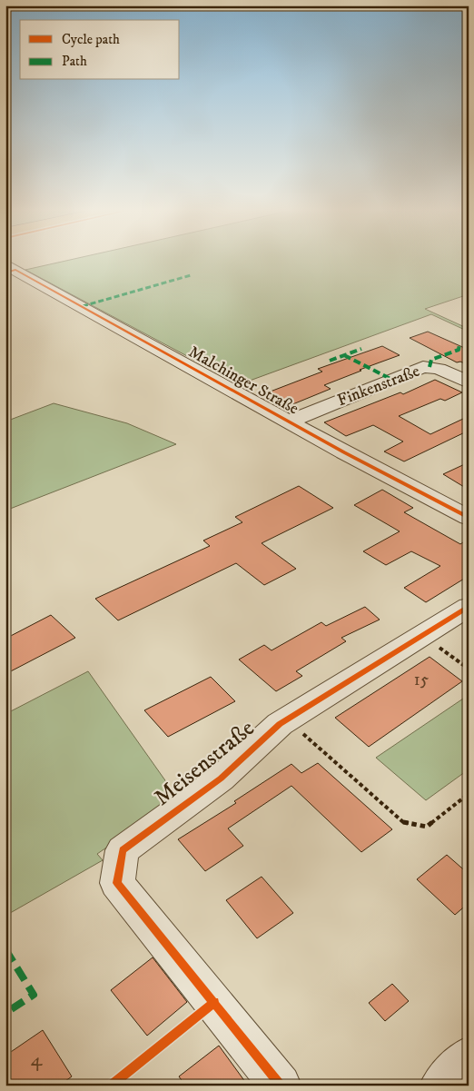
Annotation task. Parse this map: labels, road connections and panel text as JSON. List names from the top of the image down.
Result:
{
  "streets": {
    "street": ["Malchinger Straße", "Finkenstraße", "Meisenstraße"]
  },
  "crossings": [
    ["Malchinger Straße", "Finkenstraße"]
  ],
  "house_numbers": ["15", "4"],
  "legend": ["Cycle path", "Path"]
}
